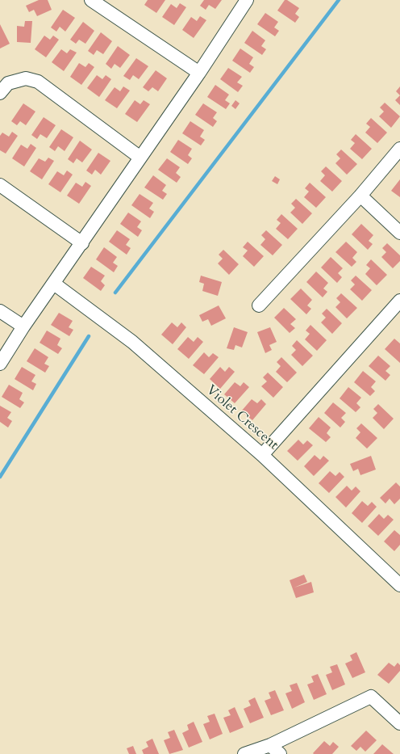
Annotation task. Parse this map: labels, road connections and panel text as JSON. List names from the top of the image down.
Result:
{
  "streets": {
    "street": ["Violet Crescent"]
  }
}
